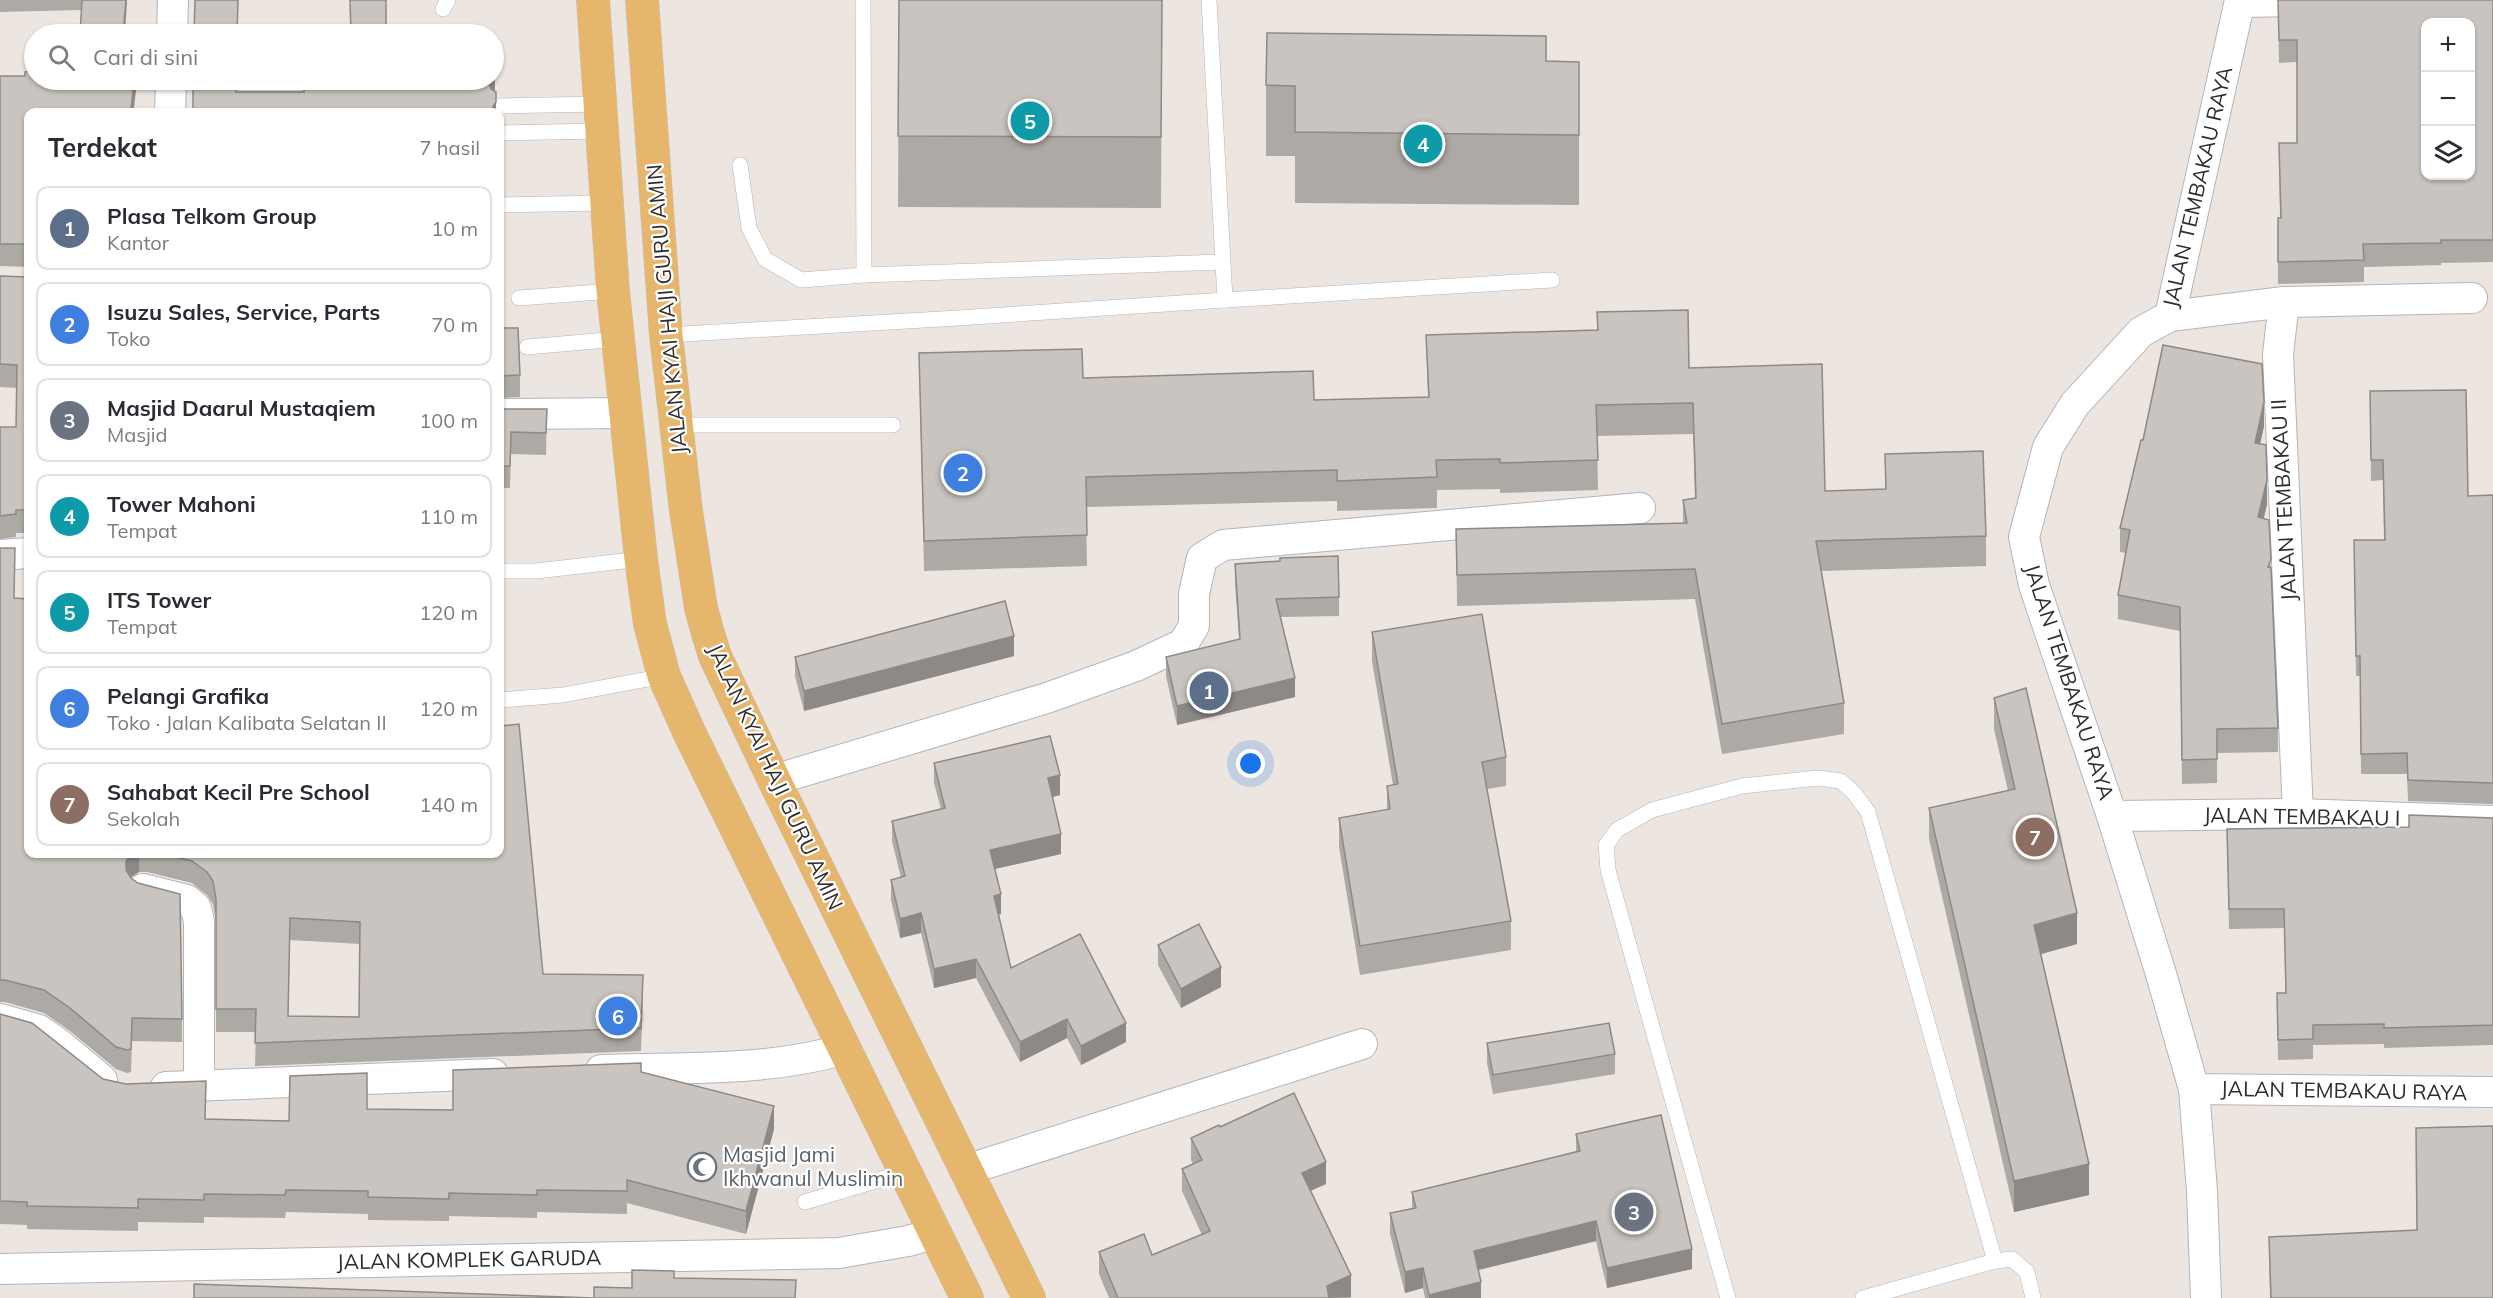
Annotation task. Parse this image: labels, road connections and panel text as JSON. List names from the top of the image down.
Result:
{
  "streets": {
    "main road": ["JALAN KYAI HAJI GURU AMIN"],
    "street": [
      "JALAN TEMBAKAU RAYA",
      "JALAN TEMBAKAU II",
      "JALAN TEMBAKAU I",
      "JALAN KOMPLEK GARUDA"
    ]
  },
  "crossings": [
    ["JALAN TEMBAKAU RAYA", "JALAN TEMBAKAU I"],
    ["JALAN TEMBAKAU II", "JALAN TEMBAKAU I"]
  ],
  "places": {
    "mosque": ["Masjid Jami Ikhwanul Muslimin"]
  },
  "page": {
    "map_buttons": ["+", "−"],
    "search": "Cari di sini",
    "pins": [
      "5",
      "4",
      "2",
      "1",
      "7",
      "6",
      "3"
    ],
    "heading": ["Terdekat", "7 hasil"],
    "list": [
      {
        "mark": "1",
        "name": "Plasa Telkom Group",
        "note": "Kantor",
        "value": "10 m"
      },
      {
        "mark": "2",
        "name": "Isuzu Sales, Service, Parts",
        "note": "Toko",
        "value": "70 m"
      },
      {
        "mark": "3",
        "name": "Masjid Daarul Mustaqiem",
        "note": "Masjid",
        "value": "100 m"
      },
      {
        "mark": "4",
        "name": "Tower Mahoni",
        "note": "Tempat",
        "value": "110 m"
      },
      {
        "mark": "5",
        "name": "ITS Tower",
        "note": "Tempat",
        "value": "120 m"
      },
      {
        "mark": "6",
        "name": "Pelangi Grafika",
        "note": "Toko · Jalan Kalibata Selatan II",
        "value": "120 m"
      },
      {
        "mark": "7",
        "name": "Sahabat Kecil Pre School",
        "note": "Sekolah",
        "value": "140 m"
      }
    ]
  }
}
